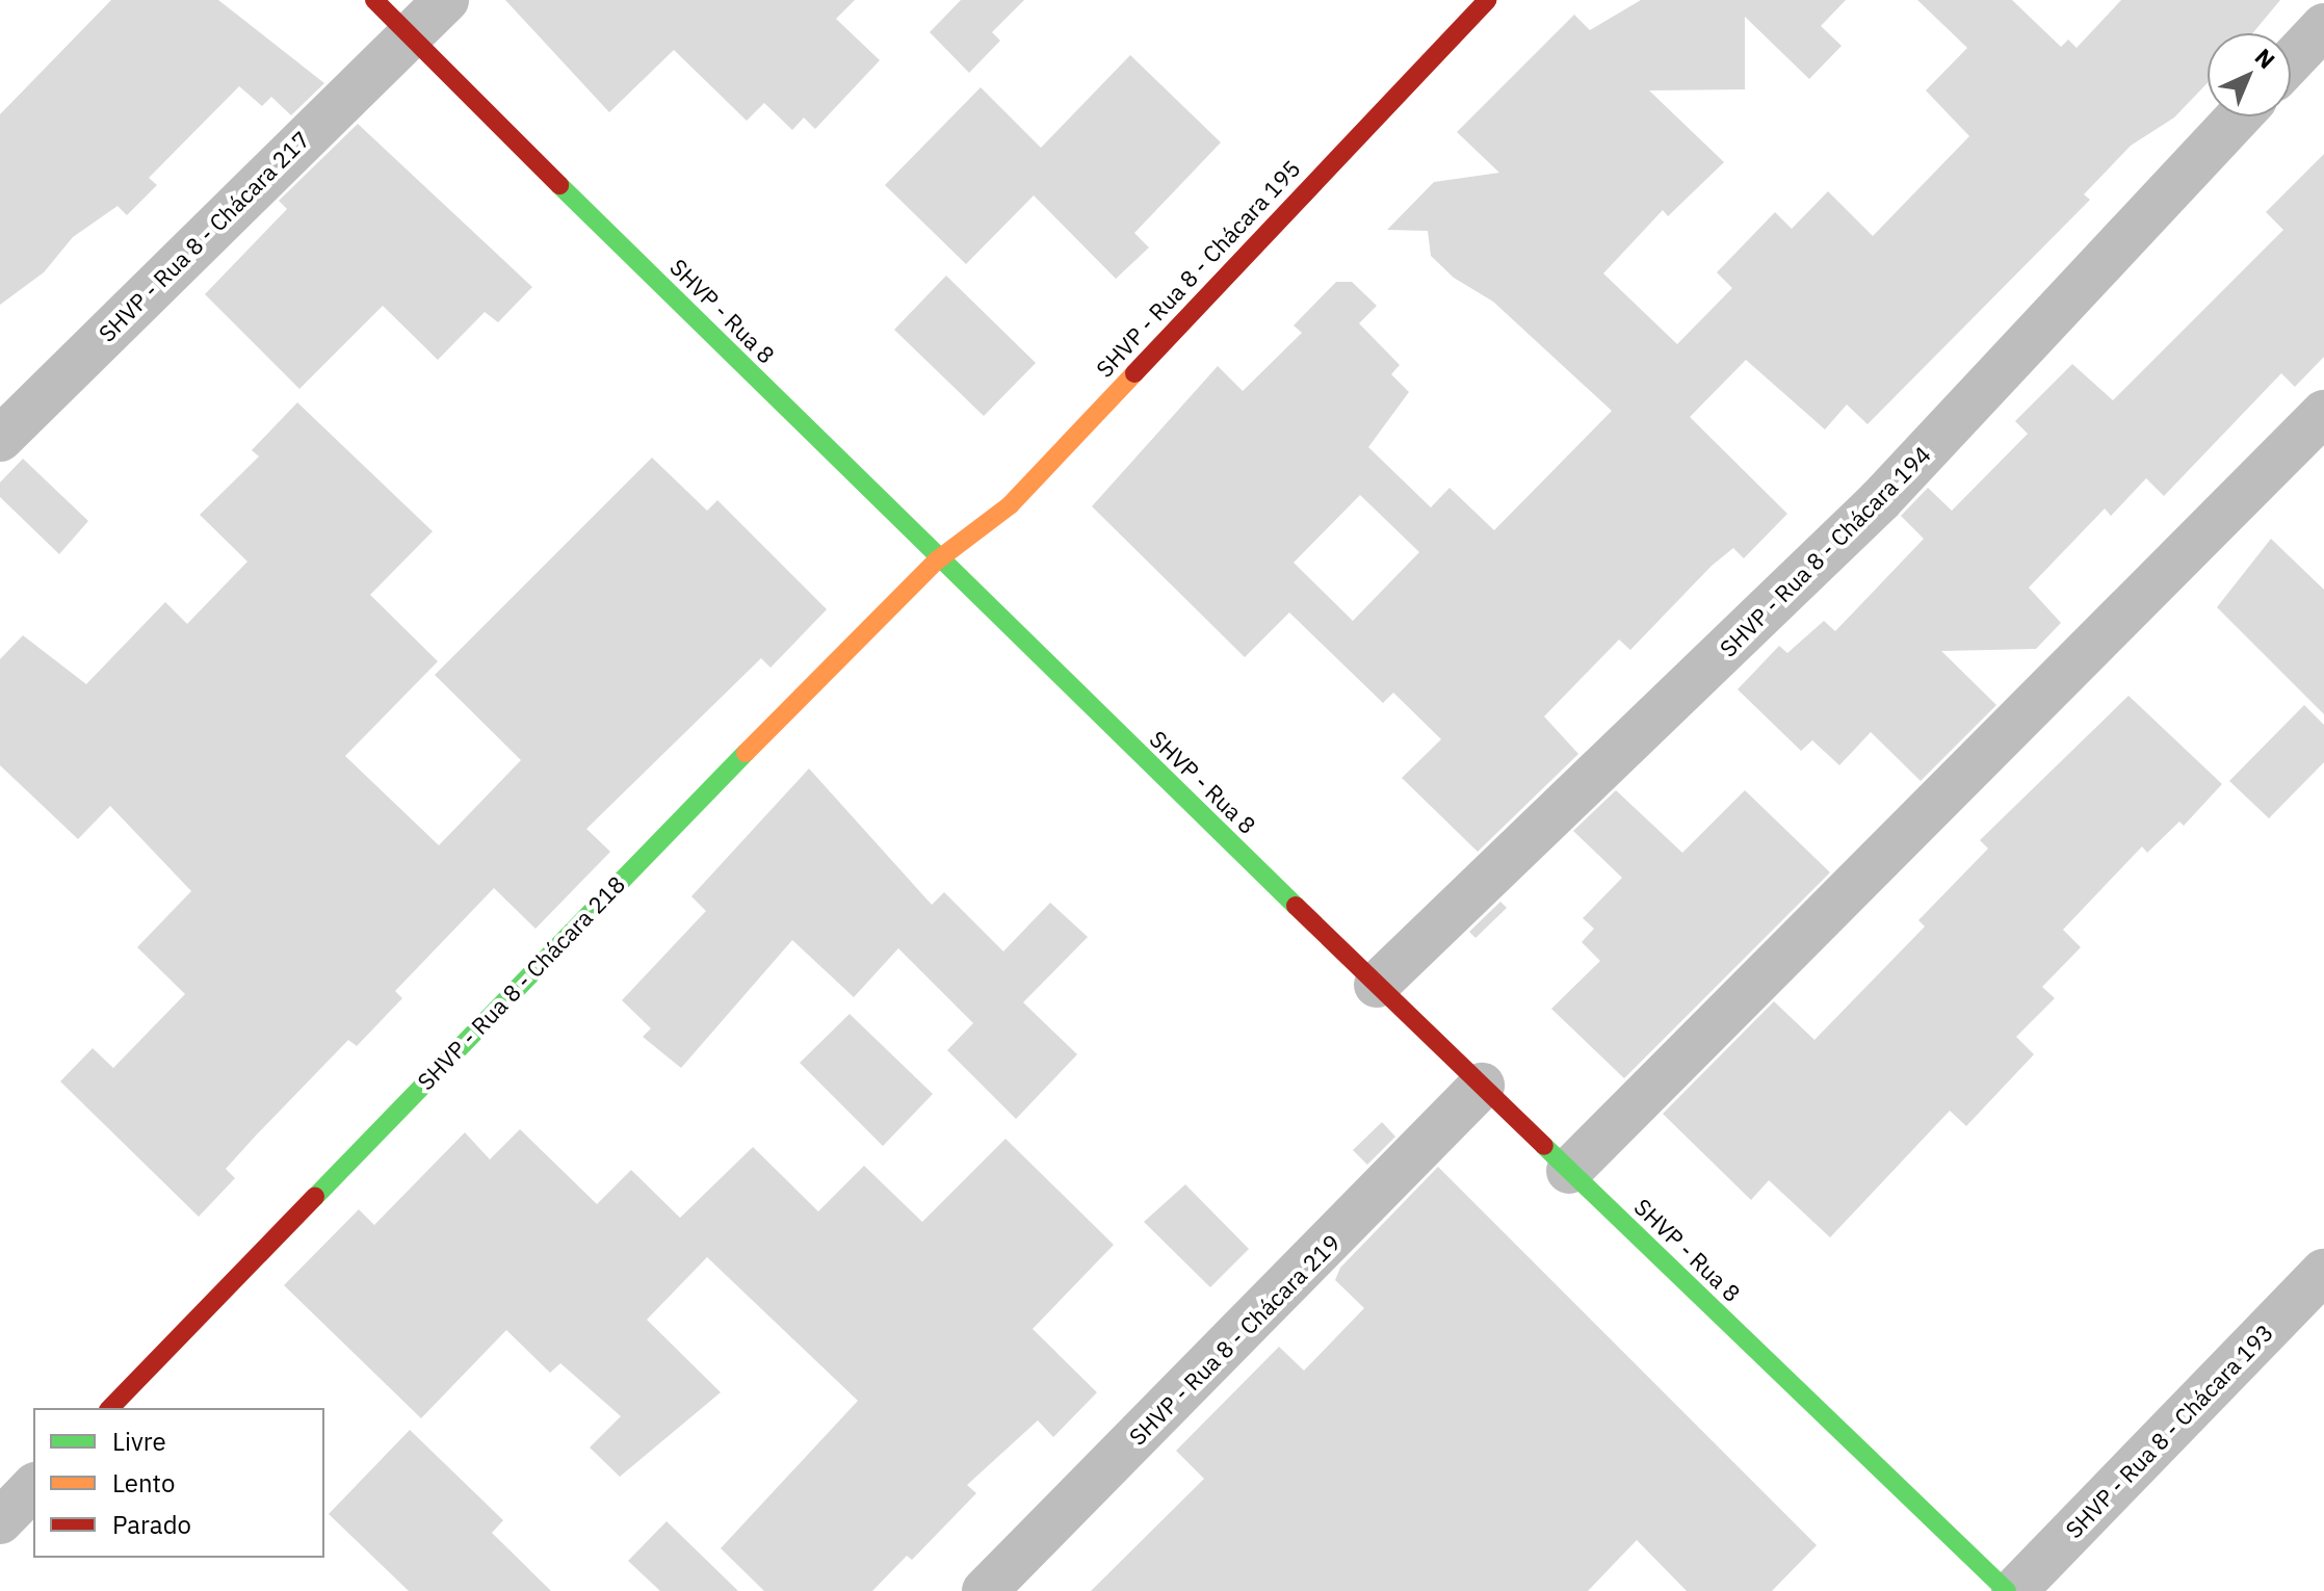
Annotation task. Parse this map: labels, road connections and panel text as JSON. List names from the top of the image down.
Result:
{
  "streets": {
    "street": [
      "SHVP - Rua 8 - Chácara 217",
      "SHVP - Rua 8 - Chácara 195",
      "SHVP - Rua 8",
      "SHVP - Rua 8 - Chácara 194",
      "SHVP - Rua 8 - Chácara 218",
      "SHVP - Rua 8 - Chácara 219",
      "SHVP - Rua 8 - Chácara 193"
    ]
  },
  "crossings": [
    ["SHVP - Rua 8 - Chácara 217", "SHVP - Rua 8"],
    ["SHVP - Rua 8 - Chácara 195", "SHVP - Rua 8"],
    ["SHVP - Rua 8 - Chácara 195", "SHVP - Rua 8 - Chácara 218"],
    ["SHVP - Rua 8", "SHVP - Rua 8 - Chácara 194"],
    ["SHVP - Rua 8", "SHVP - Rua 8 - Chácara 218"],
    ["SHVP - Rua 8", "SHVP - Rua 8 - Chácara 219"]
  ],
  "legend": ["Livre", "Lento", "Parado"],
  "north": "top right"
}
